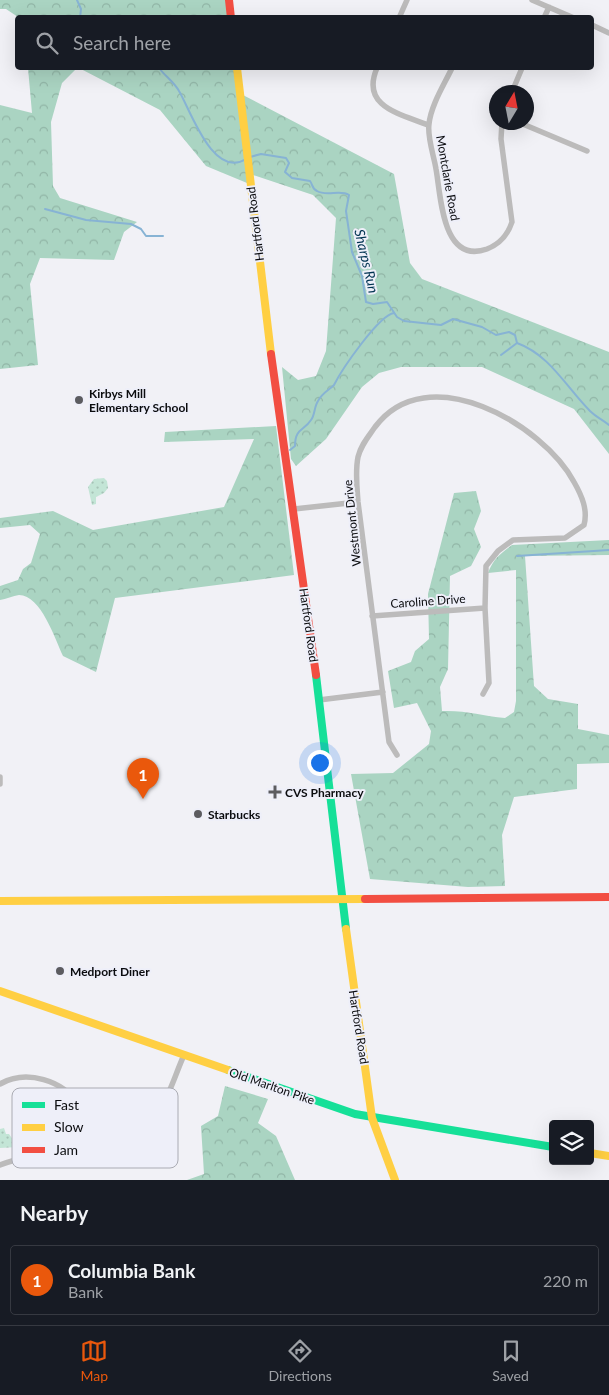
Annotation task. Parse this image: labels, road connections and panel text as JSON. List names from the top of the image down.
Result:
{
  "streets": {
    "main road": ["Hartford Road", "Old Marlton Pike"],
    "street": ["Montclarie Road", "Westmont Drive", "Caroline Drive"]
  },
  "crossings": [
    ["Hartford Road", "Old Marlton Pike"],
    ["Westmont Drive", "Caroline Drive"]
  ],
  "water": ["Sharps Run"],
  "places": {
    "other": ["Kirbys Mill Elementary School", "Starbucks", "Medport Diner"],
    "health": ["CVS Pharmacy"]
  },
  "legend": ["Fast", "Slow", "Jam"],
  "north": "top",
  "page": {
    "search": "Search here",
    "pins": "1",
    "heading": "Nearby",
    "list": [
      {
        "mark": "1",
        "name": "Columbia Bank",
        "note": "Bank",
        "value": "220 m"
      }
    ],
    "nav": ["Map", "Directions", "Saved"]
  }
}
